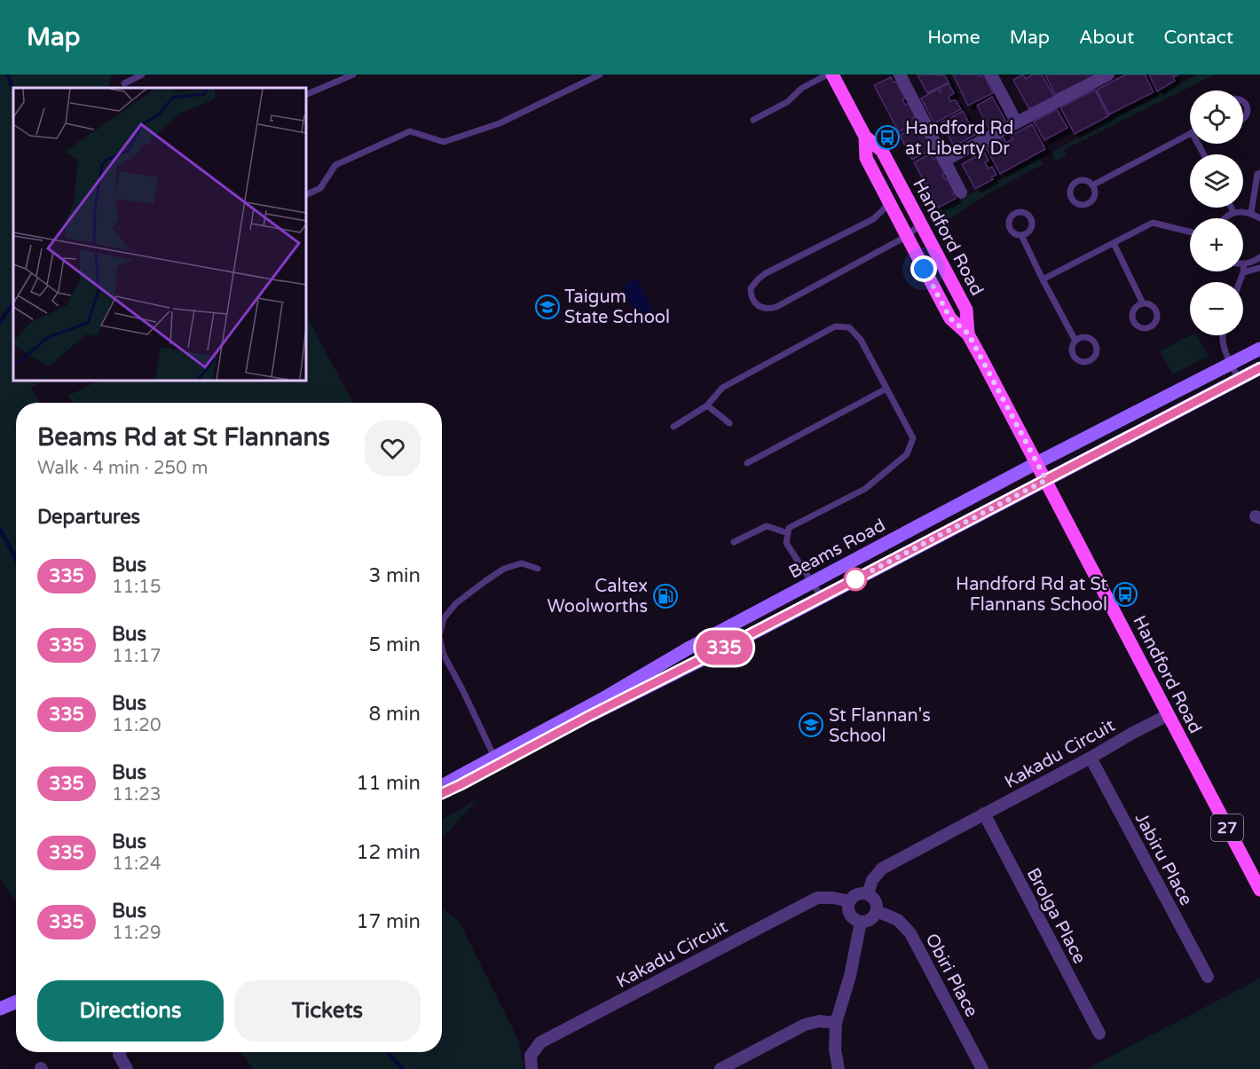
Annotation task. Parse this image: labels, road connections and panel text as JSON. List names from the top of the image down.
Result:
{
  "streets": {
    "main road": ["Handford Road", "Beams Road", "27"],
    "street": [
      "Kakadu Circuit",
      "Jabiru Place",
      "Brolga Place",
      "Obiri Place"
    ]
  },
  "crossings": [
    ["Handford Road", "Beams Road"],
    ["Handford Road", "Kakadu Circuit"],
    ["Kakadu Circuit", "Jabiru Place"],
    ["Kakadu Circuit", "Brolga Place"],
    ["Kakadu Circuit", "Obiri Place"]
  ],
  "places": {
    "bus stop": ["Handford Rd at Liberty Dr", "Handford Rd at St Flannans School"],
    "school or university": ["Taigum State School", "St Flannan's School"],
    "fuel station": ["Caltex Woolworths"]
  },
  "lines": ["bus line 335"],
  "page": {
    "header": "Map",
    "nav": [
      "Home",
      "Map",
      "About",
      "Contact"
    ],
    "on_map": "335",
    "map_buttons": ["+", "−"],
    "heading": [
      ["Beams Rd at St Flannans", "Walk · 4 min · 250 m"],
      "Departures"
    ],
    "list": [
      {
        "mark": "335",
        "name": "Bus",
        "note": "11:15",
        "value": "3 min"
      },
      {
        "mark": "335",
        "name": "Bus",
        "note": "11:17",
        "value": "5 min"
      },
      {
        "mark": "335",
        "name": "Bus",
        "note": "11:20",
        "value": "8 min"
      },
      {
        "mark": "335",
        "name": "Bus",
        "note": "11:23",
        "value": "11 min"
      },
      {
        "mark": "335",
        "name": "Bus",
        "note": "11:24",
        "value": "12 min"
      },
      {
        "mark": "335",
        "name": "Bus",
        "note": "11:29",
        "value": "17 min"
      }
    ],
    "buttons": ["Directions", "Tickets"]
  }
}
